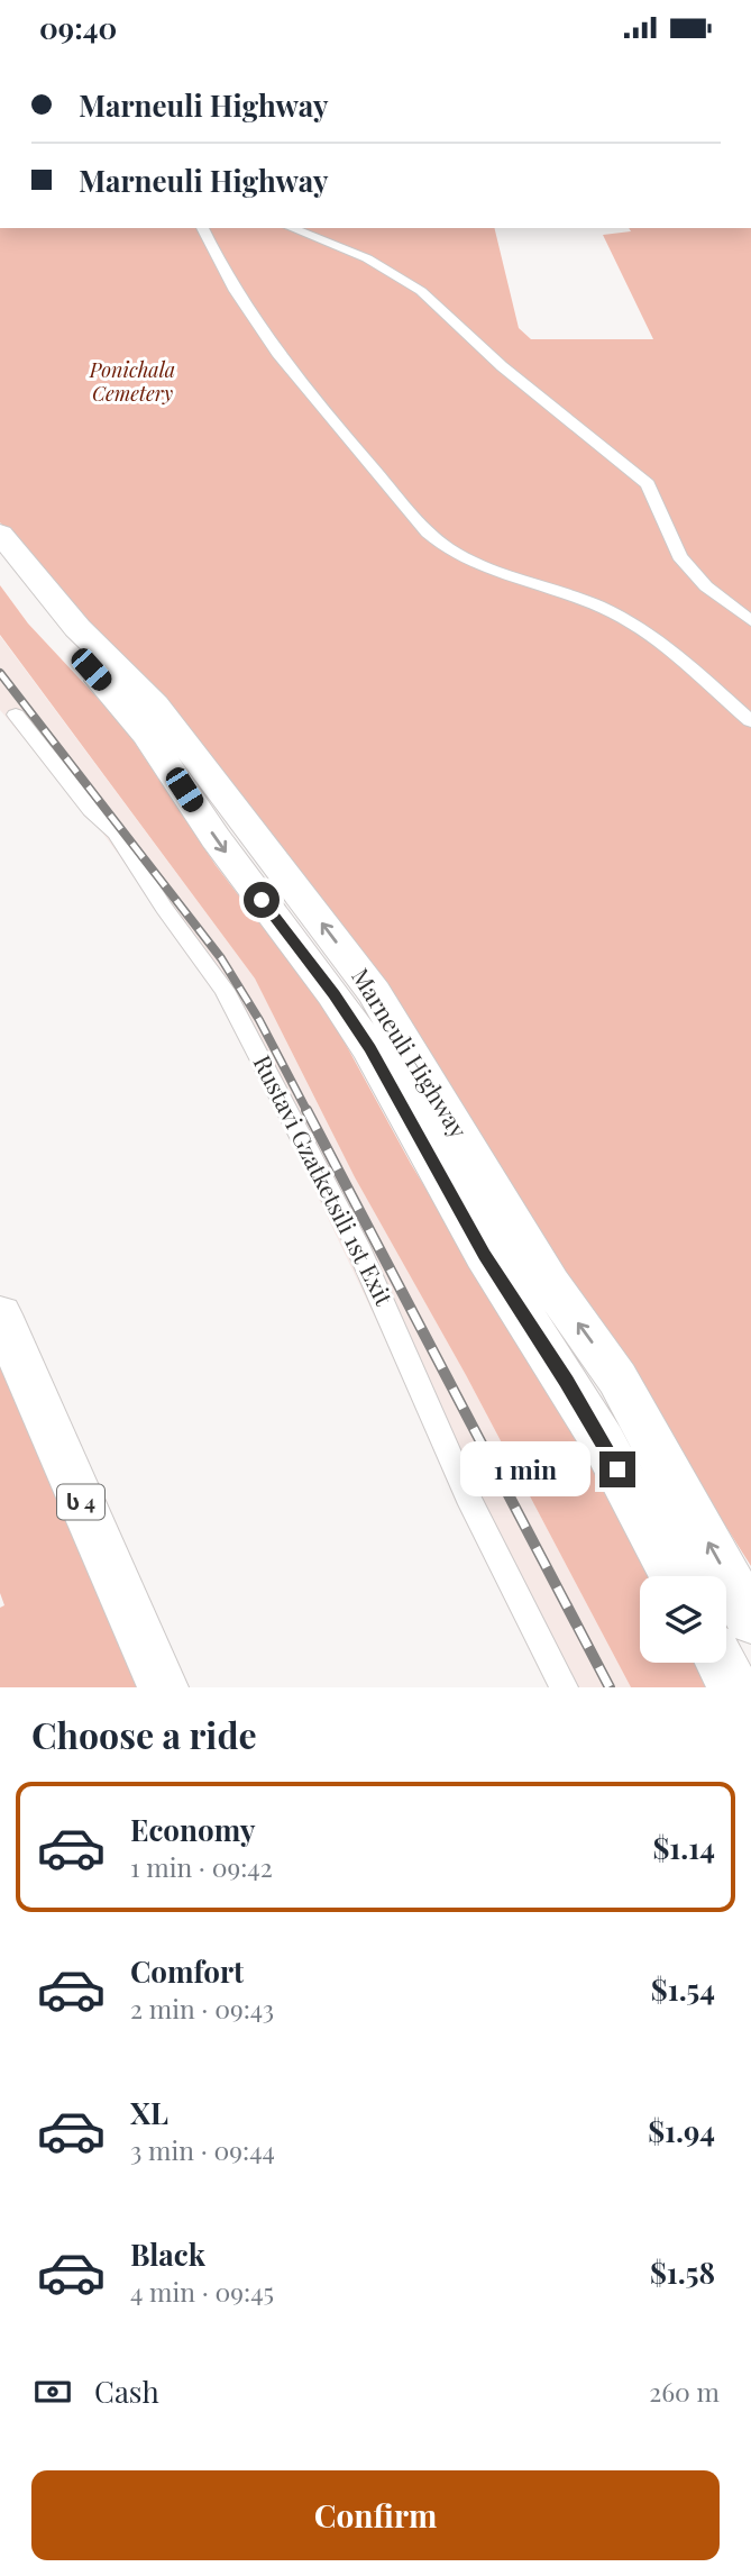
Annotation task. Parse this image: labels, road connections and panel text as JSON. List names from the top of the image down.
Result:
{
  "streets": {
    "highway": ["Marneuli Highway", "ს 4"],
    "street": ["Rustavi Gzatketsili 1st Exit"]
  },
  "parks": ["Ponichala Cemetery"],
  "page": {
    "status": "09:40",
    "banner": ["Marneuli Highway", "Marneuli Highway"],
    "bubble": "1 min",
    "heading": "Choose a ride",
    "list": [
      {
        "name": "Economy",
        "note": "1 min · 09:42",
        "value": "$1.14"
      },
      {
        "name": "Comfort",
        "note": "2 min · 09:43",
        "value": "$1.54"
      },
      {
        "name": "XL",
        "note": "3 min · 09:44",
        "value": "$1.94"
      },
      {
        "name": "Black",
        "note": "4 min · 09:45",
        "value": "$1.58"
      }
    ],
    "pay": ["Cash", "260 m"],
    "buttons": "Confirm"
  }
}
